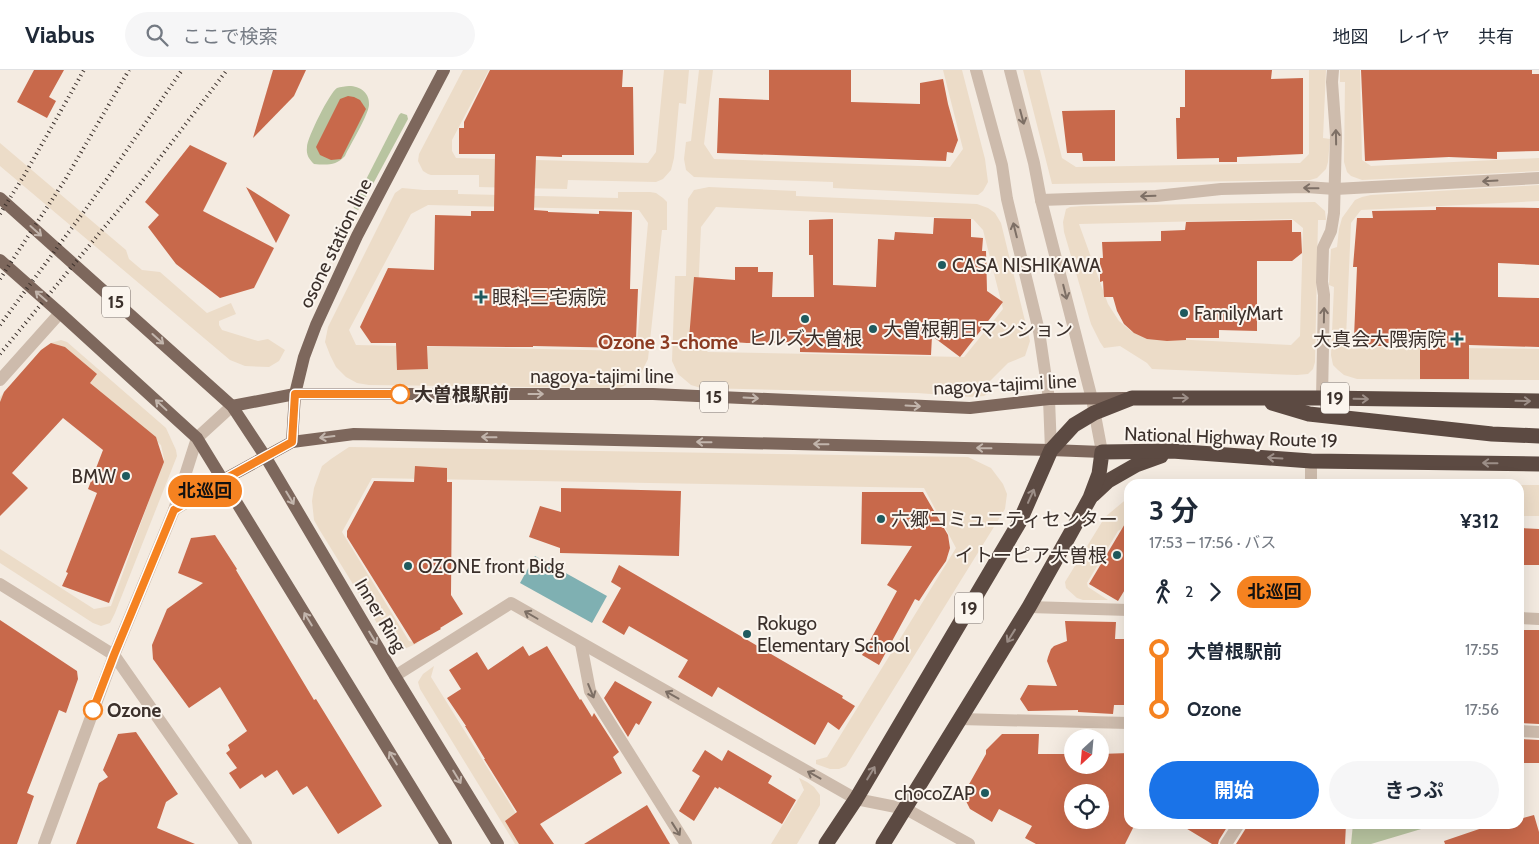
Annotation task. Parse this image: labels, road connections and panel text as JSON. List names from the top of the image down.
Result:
{
  "streets": {
    "highway": ["19", "National Highway Route 19"],
    "main road": [
      "osone station line",
      "15",
      "nagoya-tajimi line",
      "Inner Ring"
    ]
  },
  "crossings": [
    ["osone station line", "nagoya-tajimi line"],
    ["15", "nagoya-tajimi line"],
    ["15", "Inner Ring"],
    ["nagoya-tajimi line", "National Highway Route 19"],
    ["nagoya-tajimi line", "Inner Ring"]
  ],
  "districts": ["Ozone 3-chome"],
  "places": {
    "other": [
      "CASA NISHIKAWA",
      "FamilyMart",
      "ヒルズ大曽根",
      "大曽根朝日マンション",
      "大曽根駅前",
      "BMW",
      "六郷コミュニティセンター",
      "イトーピア大曽根",
      "OZONE front Bidg",
      "Rokugo Elementary School",
      "Ozone",
      "chocoZAP"
    ],
    "health": ["眼科三宅病院", "大真会大隈病院"]
  },
  "lines": ["bus line 北巡回"],
  "north": "bottom left",
  "page": {
    "header": "Viabus",
    "search": "ここで検索",
    "nav": ["地図", "レイヤ", "共有"],
    "on_map": "北巡回",
    "heading": ["3 分", "17:53 – 17:56 · バス", "¥312"],
    "legs": ["2", "北巡回"],
    "list": [
      {
        "name": "大曽根駅前",
        "value": "17:55"
      },
      {
        "name": "Ozone",
        "value": "17:56"
      }
    ],
    "buttons": ["開始", "きっぷ"]
  }
}
